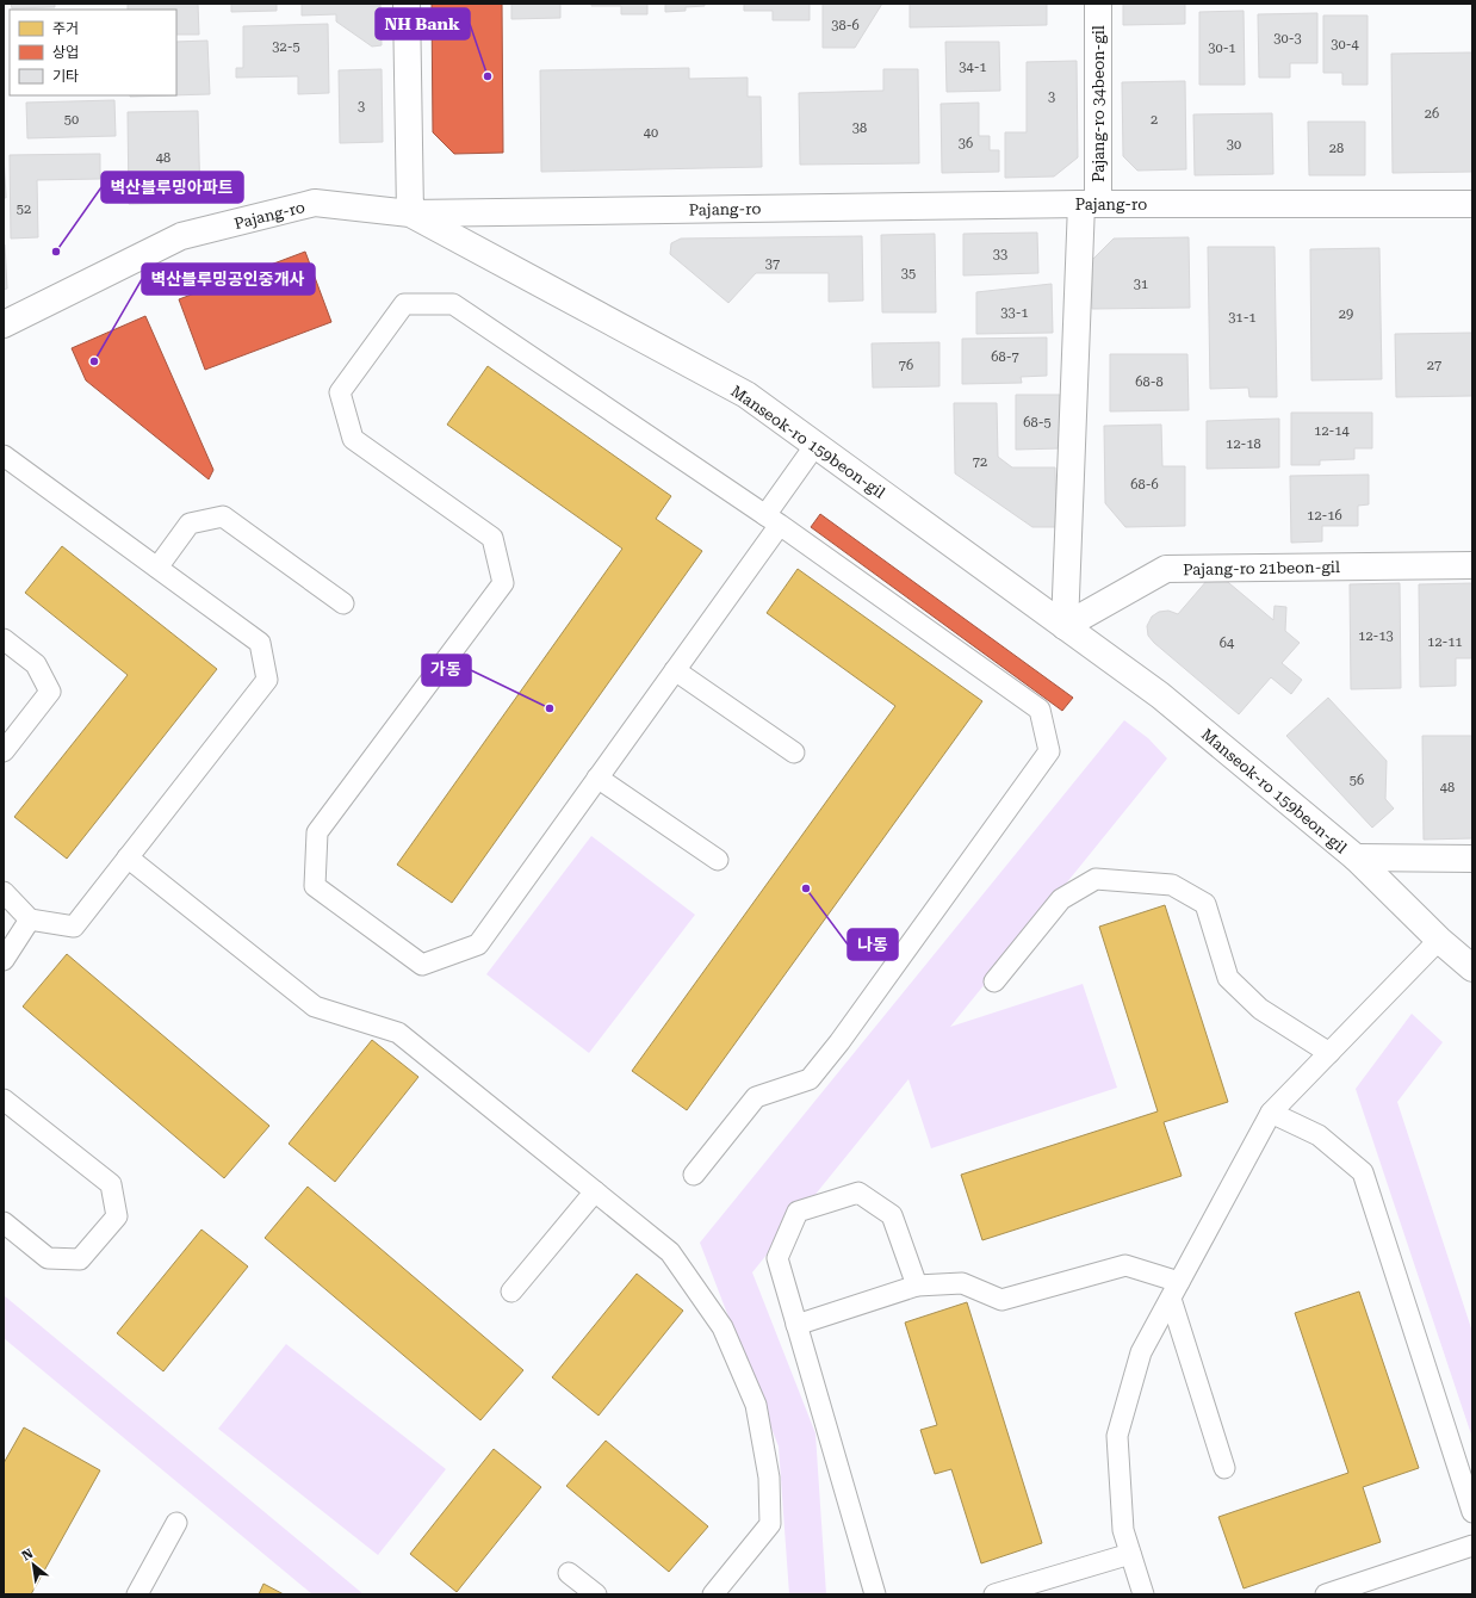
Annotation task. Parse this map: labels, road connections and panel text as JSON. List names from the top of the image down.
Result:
{
  "streets": {
    "street": [
      "Pajang-ro 34beon-gil",
      "Pajang-ro",
      "Manseok-ro 159beon-gil",
      "Pajang-ro 21beon-gil"
    ]
  },
  "crossings": [
    ["Pajang-ro 34beon-gil", "Pajang-ro"],
    ["Pajang-ro", "Manseok-ro 159beon-gil"],
    ["Manseok-ro 159beon-gil", "Pajang-ro 21beon-gil"]
  ],
  "places": [
    "NH Bank",
    "벽산블루밍아파트",
    "벽산블루밍공인중개사",
    "가동",
    "나동"
  ],
  "house_numbers": [
    "38-6",
    "30-3",
    "30-4",
    "32-5",
    "30-1",
    "34-1",
    "3",
    "3",
    "26",
    "50",
    "2",
    "38",
    "40",
    "36",
    "30",
    "28",
    "48",
    "52",
    "33",
    "37",
    "35",
    "31",
    "33-1",
    "29",
    "31-1",
    "68-7",
    "76",
    "27",
    "68-8",
    "68-5",
    "12-14",
    "12-18",
    "72",
    "68-6",
    "12-16",
    "12-13",
    "12-11",
    "64",
    "56",
    "48"
  ],
  "legend": ["주거", "상업", "기타"],
  "north": "top left"
}
